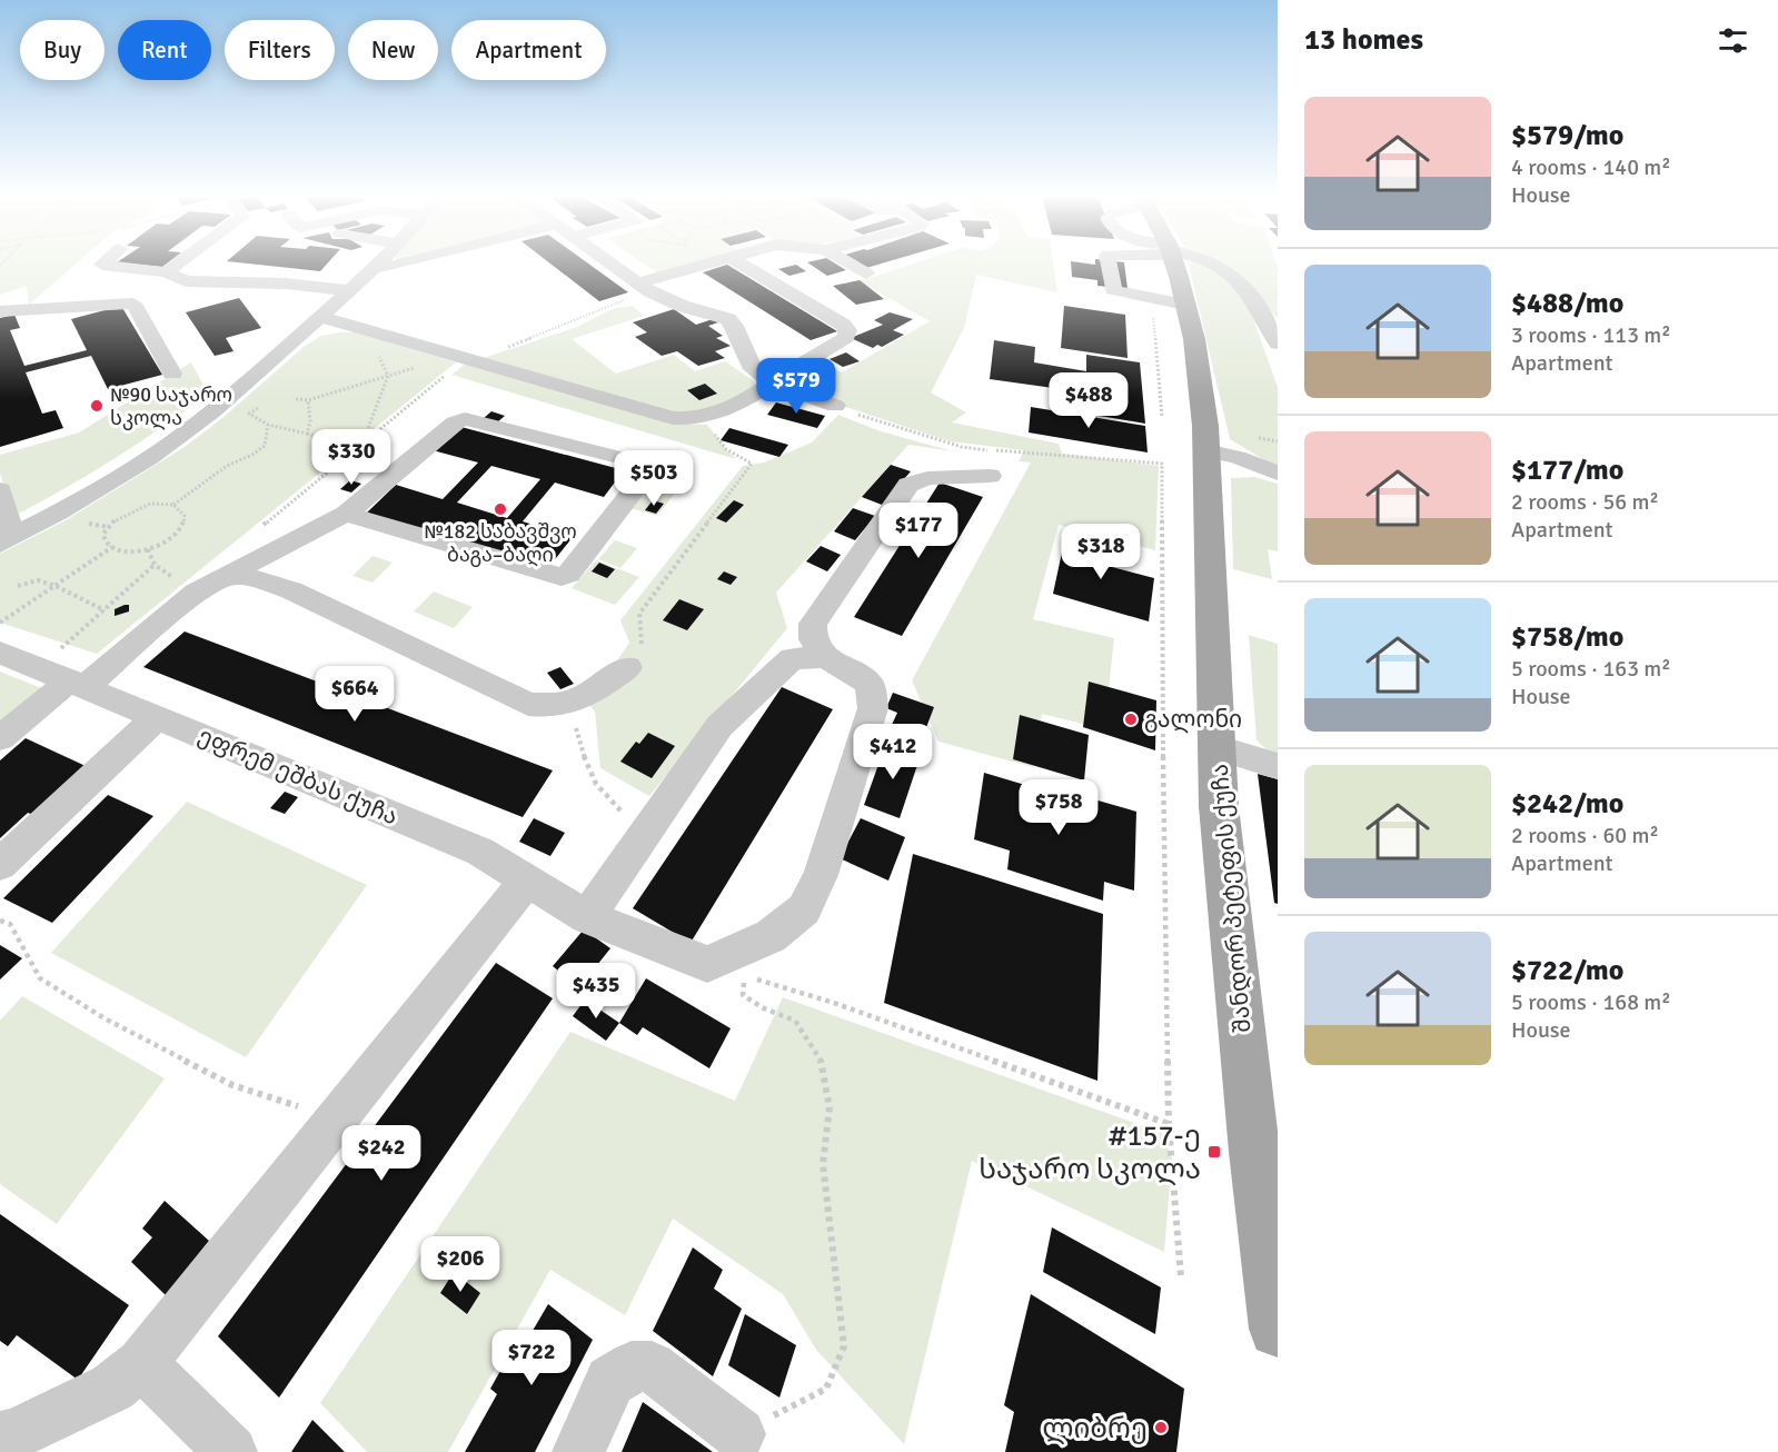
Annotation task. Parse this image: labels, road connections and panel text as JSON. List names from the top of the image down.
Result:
{
  "streets": {
    "main road": ["შანდორ პეტეფის ქუჩა"],
    "street": ["ეფრემ ეშბას ქუჩა"]
  },
  "places": {
    "other": [
      "№90 საჯარო სკოლა",
      "№182 საბავშვო ბაგა–ბაღი",
      "გალონი",
      "ლიბრე"
    ],
    "transit": ["#157-ე საჯარო სკოლა"]
  },
  "page": {
    "heading": "13 homes",
    "chip": [
      "Buy",
      "Rent",
      "Filters",
      "New",
      "Apartment"
    ],
    "list": [
      {
        "name": "$579/mo",
        "note": "4 rooms · 140 m² · House"
      },
      {
        "name": "$488/mo",
        "note": "3 rooms · 113 m² · Apartment"
      },
      {
        "name": "$177/mo",
        "note": "2 rooms · 56 m² · Apartment"
      },
      {
        "name": "$758/mo",
        "note": "5 rooms · 163 m² · House"
      },
      {
        "name": "$242/mo",
        "note": "2 rooms · 60 m² · Apartment"
      },
      {
        "name": "$722/mo",
        "note": "5 rooms · 168 m² · House"
      }
    ],
    "price": [
      "$579",
      "$488",
      "$330",
      "$503",
      "$177",
      "$318",
      "$664",
      "$412",
      "$758",
      "$435",
      "$242",
      "$206",
      "$722"
    ]
  }
}
